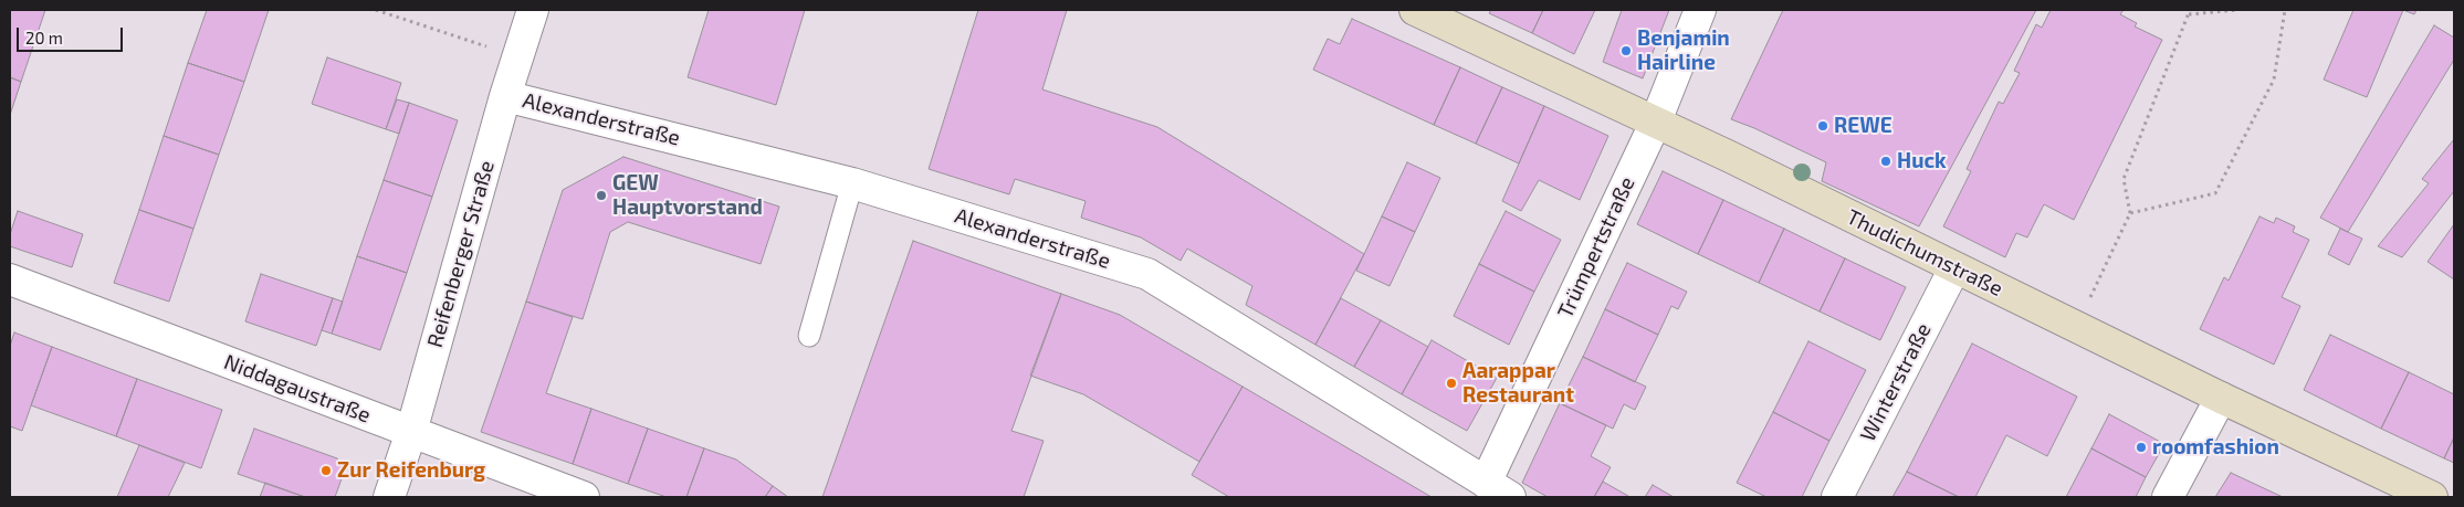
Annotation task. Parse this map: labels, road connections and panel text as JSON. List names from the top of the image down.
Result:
{
  "streets": {
    "main road": ["Thudichumstraße"],
    "street": [
      "Alexanderstraße",
      "Trümpertstraße",
      "Reifenberger Straße",
      "Winterstraße",
      "Niddagaustraße"
    ]
  },
  "crossings": [
    ["Alexanderstraße", "Trümpertstraße"],
    ["Alexanderstraße", "Reifenberger Straße"],
    ["Trümpertstraße", "Thudichumstraße"],
    ["Thudichumstraße", "Winterstraße"],
    ["Reifenberger Straße", "Niddagaustraße"]
  ],
  "places": [
    "Benjamin Hairline",
    "REWE",
    "Huck",
    "GEW Hauptvorstand",
    "Aarappar Restaurant",
    "roomfashion",
    "Zur Reifenburg"
  ],
  "scale_bar": "20 m"
}
